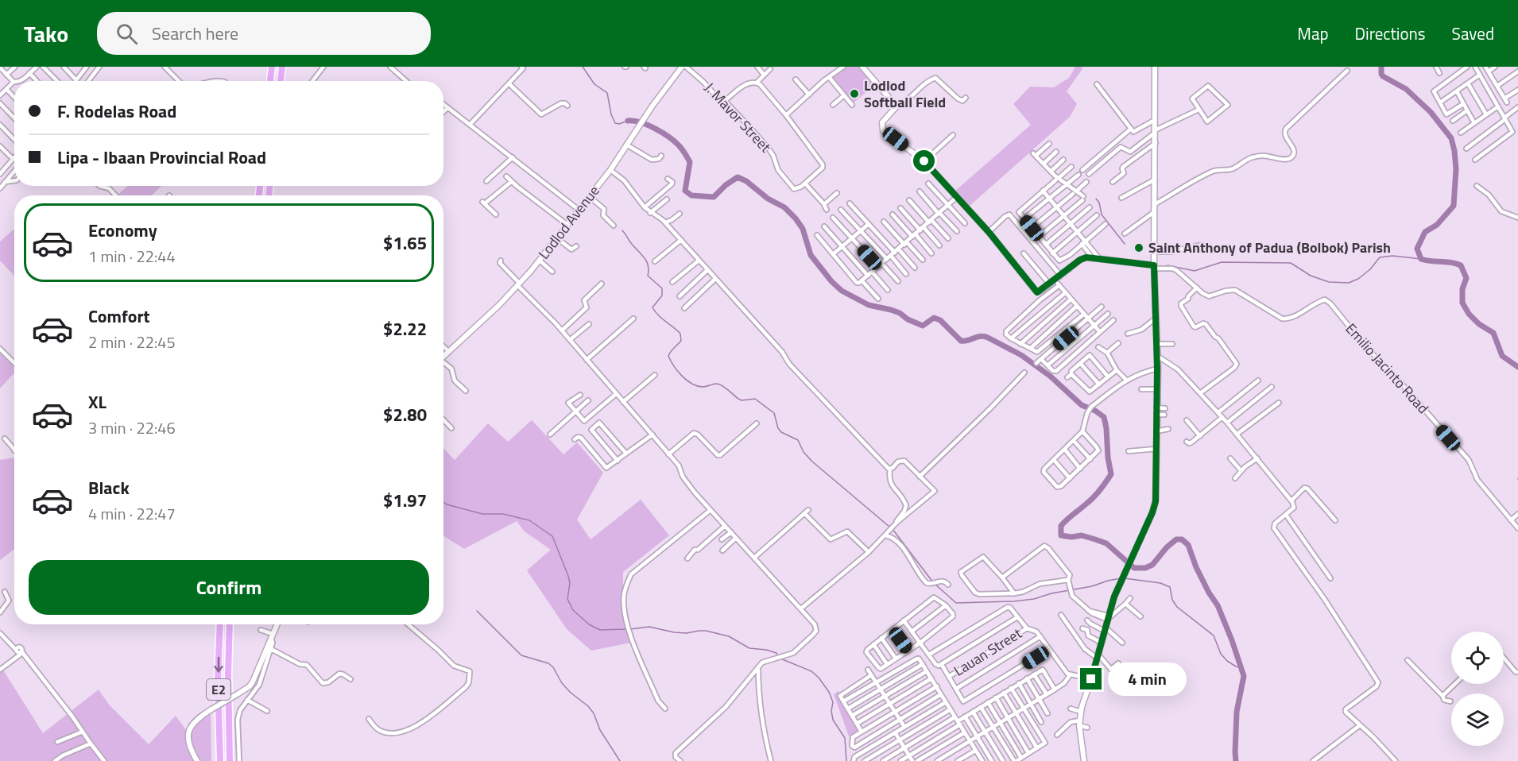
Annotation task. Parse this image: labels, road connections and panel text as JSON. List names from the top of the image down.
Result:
{
  "streets": {
    "highway": ["E2"],
    "main road": ["Lodlod Avenue"],
    "street": ["J. Mavor Street", "Emilio Jacinto Road", "Lauan Street"]
  },
  "places": ["Lodlod Softball Field", "Saint Anthony of Padua (Bolbok) Parish"],
  "page": {
    "header": "Tako",
    "search": "Search here",
    "nav": ["Map", "Directions", "Saved"],
    "banner": ["F. Rodelas Road", "Lipa - Ibaan Provincial Road"],
    "list": [
      {
        "name": "Economy",
        "note": "1 min · 22:44",
        "value": "$1.65"
      },
      {
        "name": "Comfort",
        "note": "2 min · 22:45",
        "value": "$2.22"
      },
      {
        "name": "XL",
        "note": "3 min · 22:46",
        "value": "$2.80"
      },
      {
        "name": "Black",
        "note": "4 min · 22:47",
        "value": "$1.97"
      }
    ],
    "buttons": "Confirm",
    "bubble": "4 min"
  }
}
